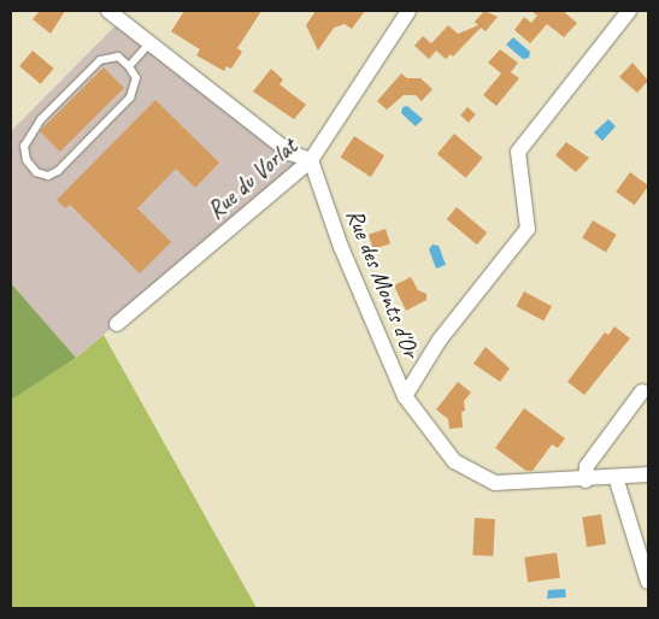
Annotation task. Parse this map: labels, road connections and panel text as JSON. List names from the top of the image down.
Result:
{
  "streets": {
    "street": ["Rue du Vorlat", "Rue des Monts d'Or"]
  },
  "crossings": [
    ["Rue du Vorlat", "Rue des Monts d'Or"]
  ]
}
